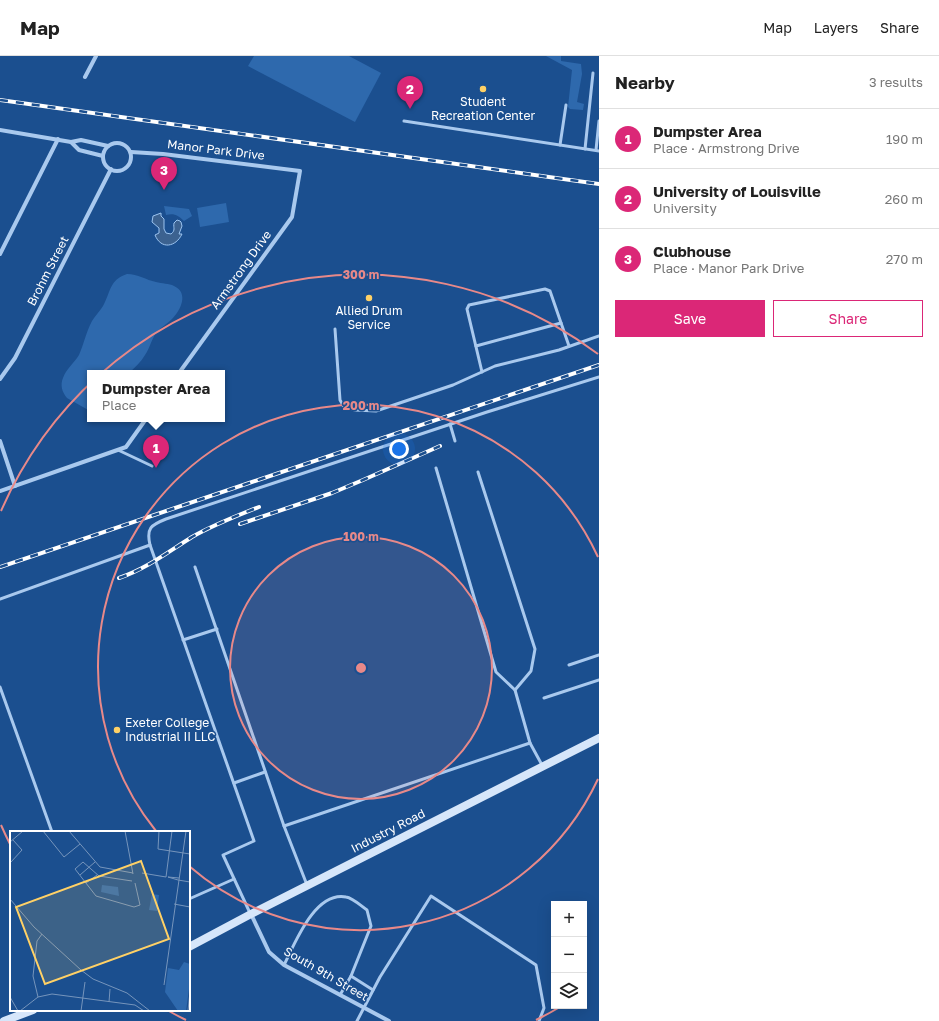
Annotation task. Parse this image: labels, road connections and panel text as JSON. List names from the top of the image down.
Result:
{
  "streets": {
    "main road": ["Industry Road"],
    "street": [
      "Manor Park Drive",
      "Armstrong Drive",
      "Brohm Street",
      "South 9th Street"
    ]
  },
  "crossings": [
    ["Manor Park Drive", "Armstrong Drive"],
    ["Manor Park Drive", "Brohm Street"],
    ["Industry Road", "South 9th Street"]
  ],
  "places": ["Student Recreation Center", "Allied Drum Service", "Exeter College Industrial II LLC"],
  "page": {
    "header": "Map",
    "nav": ["Map", "Layers", "Share"],
    "heading": ["Nearby", "3 results"],
    "pins": ["2", "3", "1"],
    "list": [
      {
        "mark": "1",
        "name": "Dumpster Area",
        "note": "Place · Armstrong Drive",
        "value": "190 m"
      },
      {
        "mark": "2",
        "name": "University of Louisville",
        "note": "University",
        "value": "260 m"
      },
      {
        "mark": "3",
        "name": "Clubhouse",
        "note": "Place · Manor Park Drive",
        "value": "270 m"
      }
    ],
    "buttons": ["Save", "Share"],
    "popup": ["Dumpster Area", "Place"],
    "map_buttons": ["+", "−"]
  },
  "rings": ["300 m", "200 m", "100 m"]
}
